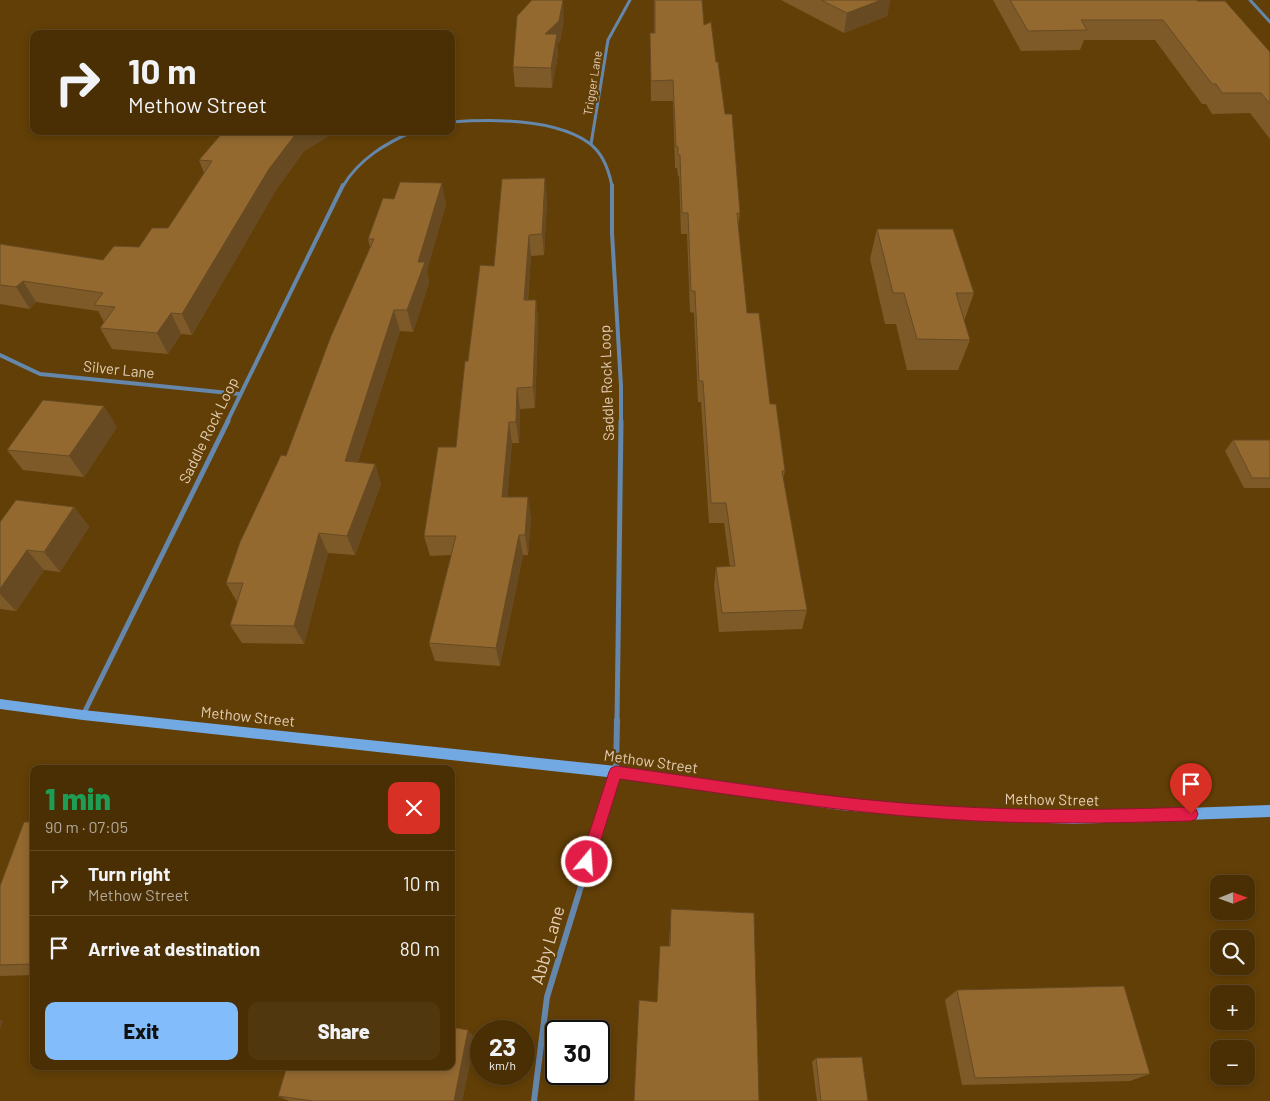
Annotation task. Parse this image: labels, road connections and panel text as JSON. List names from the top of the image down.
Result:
{
  "streets": {
    "street": [
      "Trigger Lane",
      "Silver Lane",
      "Saddle Rock Loop",
      "Methow Street",
      "Abby Lane"
    ]
  },
  "crossings": [
    ["Trigger Lane", "Saddle Rock Loop"],
    ["Silver Lane", "Saddle Rock Loop"],
    ["Saddle Rock Loop", "Methow Street"],
    ["Saddle Rock Loop", "Abby Lane"],
    ["Methow Street", "Abby Lane"]
  ],
  "north": "right",
  "page": {
    "turn": ["10 m", "Methow Street"],
    "heading": ["1 min", "90 m · 07:05"],
    "list": [
      {
        "name": "Turn right",
        "note": "Methow Street",
        "value": "10 m"
      },
      {
        "name": "Arrive at destination",
        "value": "80 m"
      }
    ],
    "map_buttons": ["+", "−"],
    "buttons": ["Exit", "Share"],
    "speed": "23 km/h",
    "limit": "30"
  }
}
